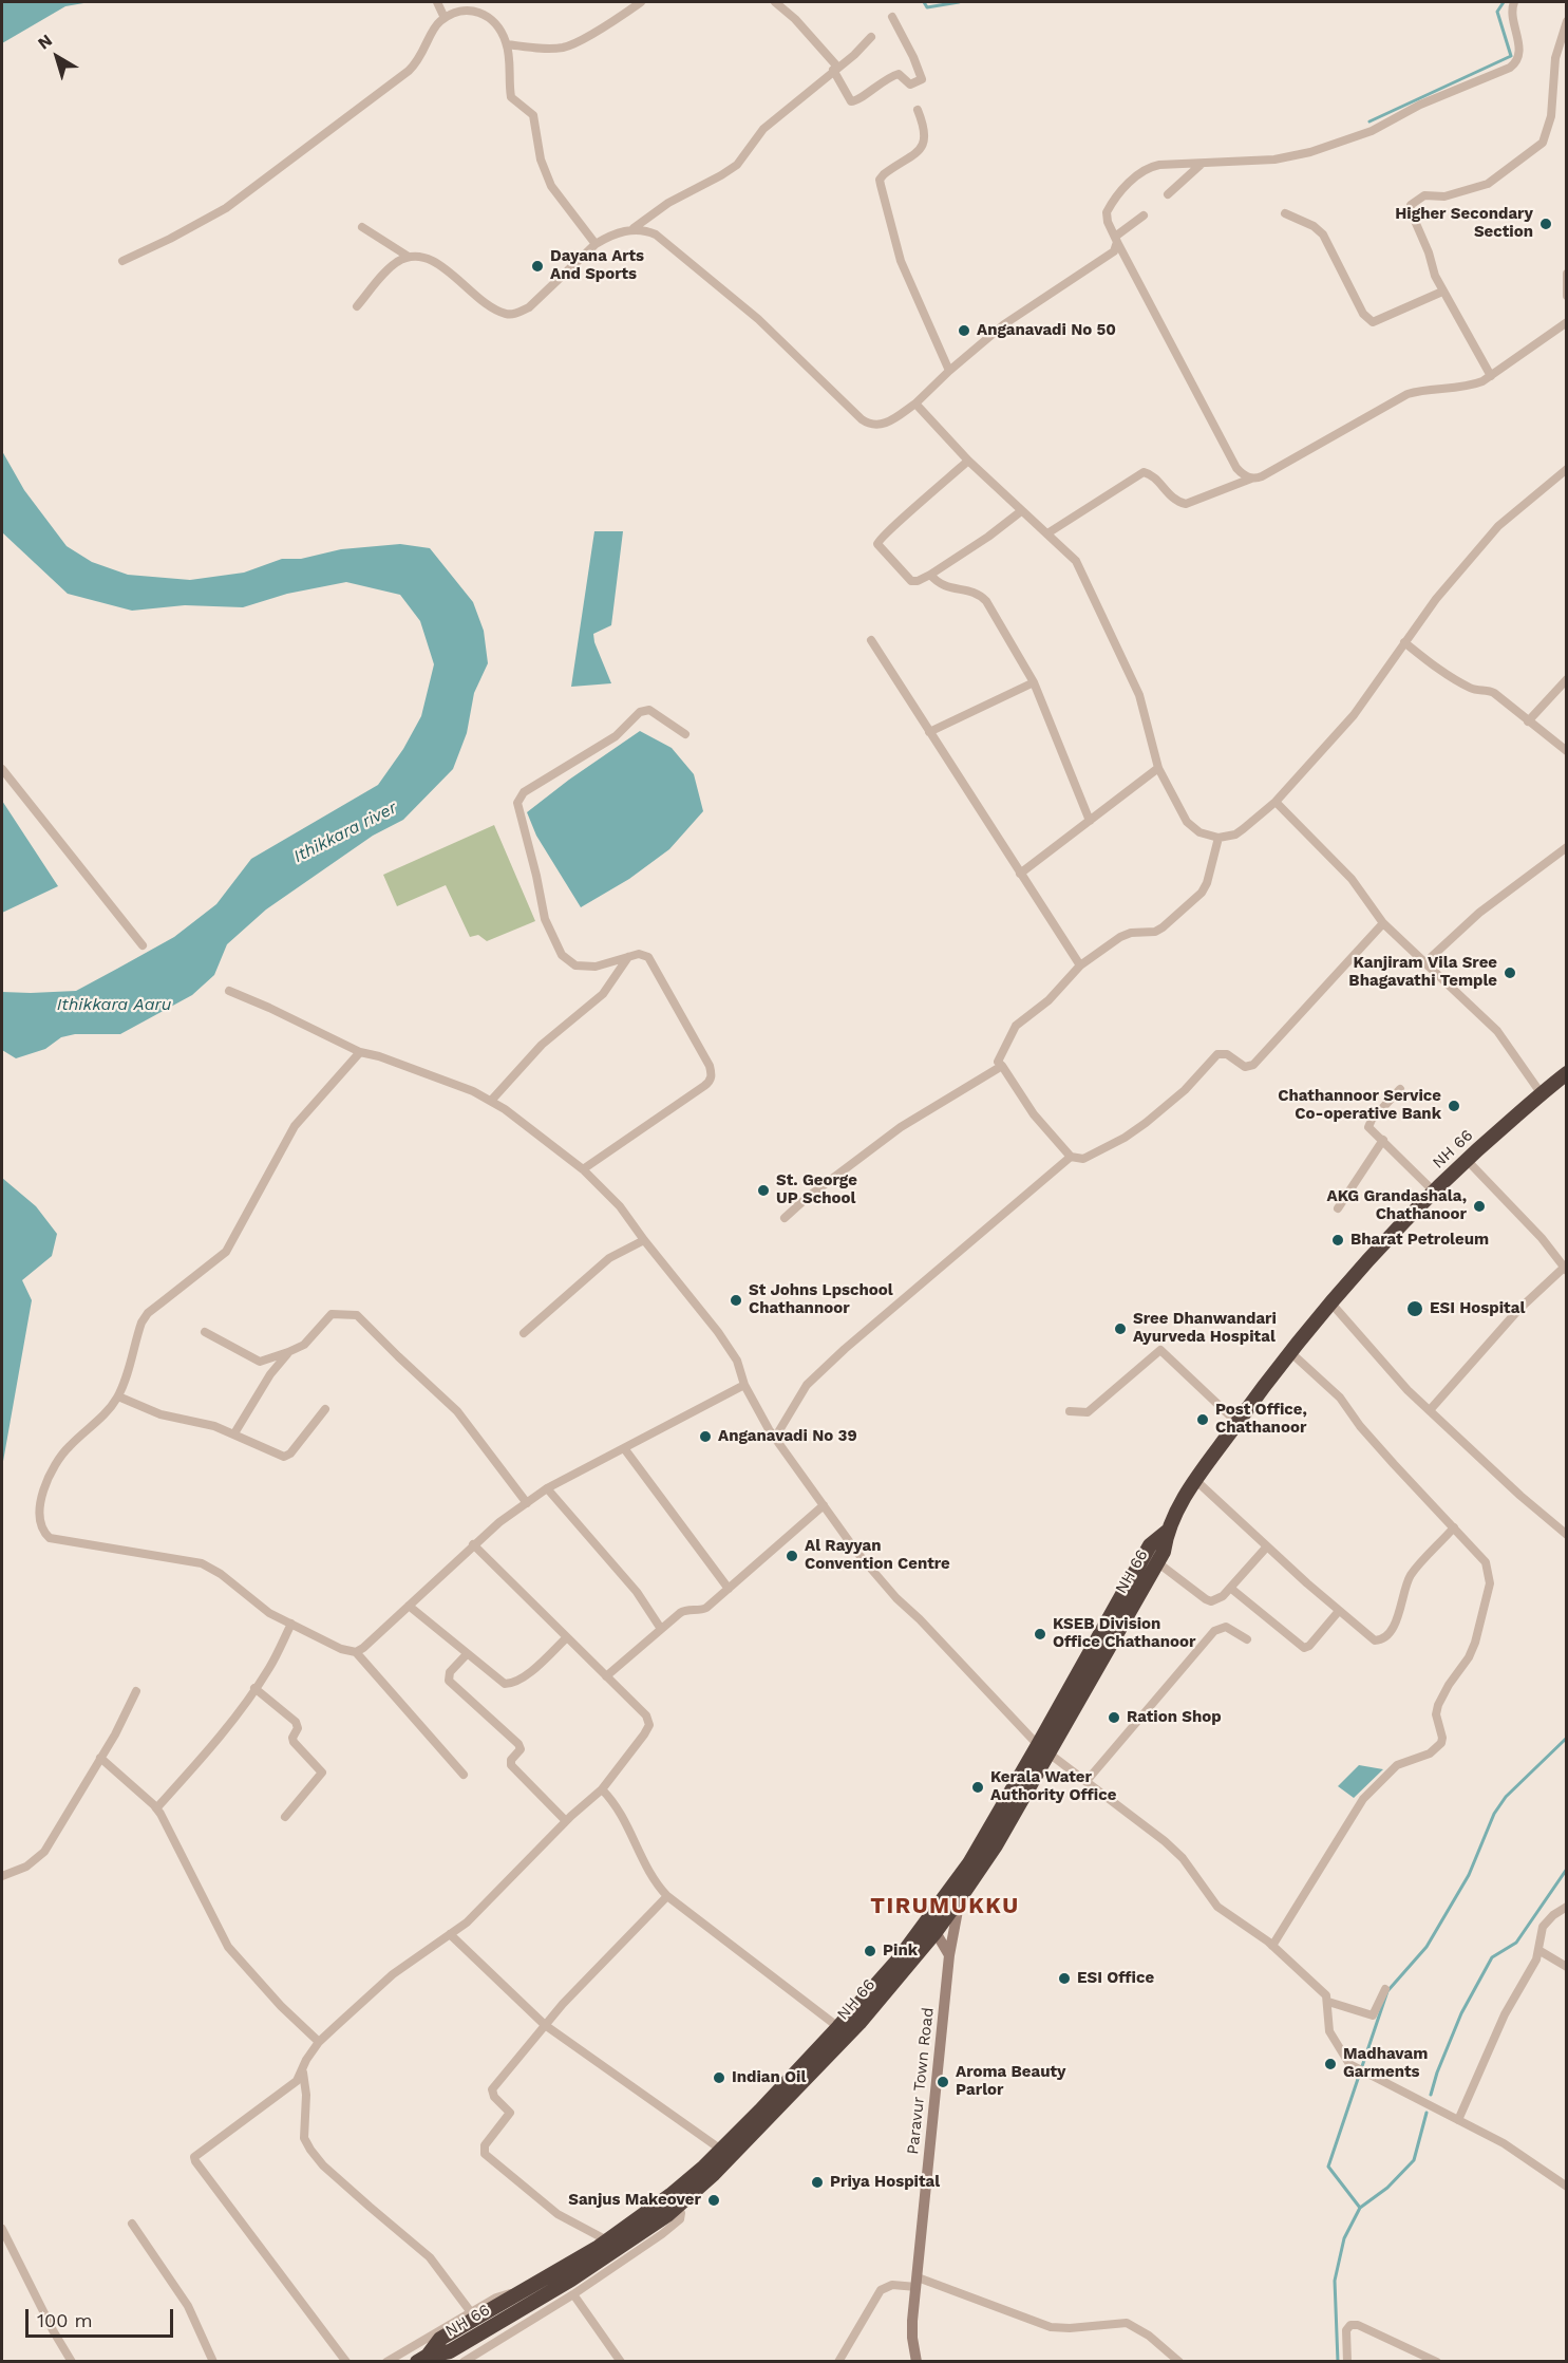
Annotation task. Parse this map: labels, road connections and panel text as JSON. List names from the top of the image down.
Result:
{
  "streets": {
    "highway": ["NH 66"],
    "main road": ["Paravur Town Road"]
  },
  "crossings": [
    ["NH 66", "Paravur Town Road"]
  ],
  "districts": ["TIRUMUKKU"],
  "water": ["Ithikkara river", "Ithikkara Aaru"],
  "places": [
    "Higher Secondary Section",
    "Dayana Arts And Sports",
    "Anganavadi No 50",
    "Kanjiram Vila Sree Bhagavathi Temple",
    "Chathannoor Service Co-operative Bank",
    "St. George UP School",
    "AKG Grandashala, Chathanoor",
    "Bharat Petroleum",
    "St Johns Lpschool Chathannoor",
    "ESI Hospital",
    "Sree Dhanwandari Ayurveda Hospital",
    "Post Office, Chathanoor",
    "Anganavadi No 39",
    "Al Rayyan Convention Centre",
    "KSEB Division Office Chathanoor",
    "Ration Shop",
    "Kerala Water Authority Office",
    "Pink",
    "ESI Office",
    "Madhavam Garments",
    "Indian Oil",
    "Aroma Beauty Parlor",
    "Priya Hospital",
    "Sanjus Makeover"
  ],
  "scale_bar": "100 m",
  "north": "top left"
}
